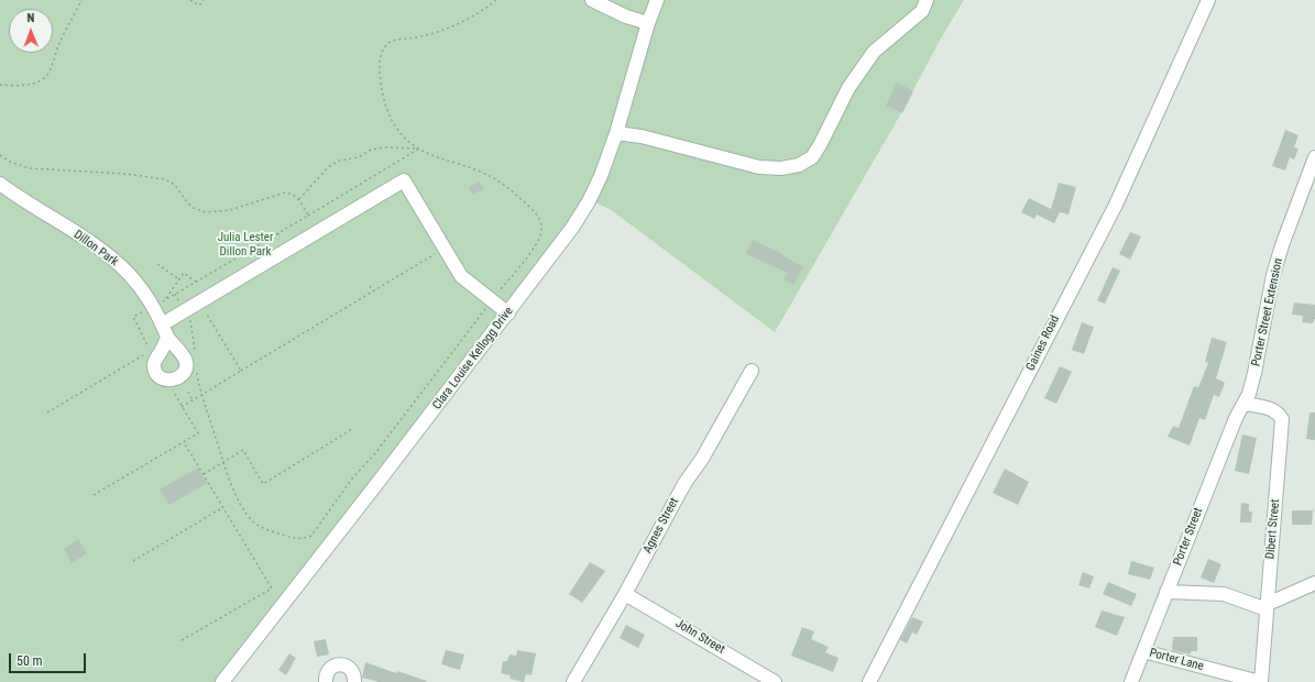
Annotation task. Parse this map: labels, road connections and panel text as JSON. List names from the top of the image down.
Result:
{
  "streets": {
    "street": [
      "Dillon Park",
      "Porter Street Extension",
      "Gaines Road",
      "Clara Louise Kellogg Drive",
      "Agnes Street",
      "Dibert Street",
      "Porter Street",
      "John Street",
      "Porter Lane"
    ]
  },
  "crossings": [
    ["Porter Street Extension", "Dibert Street"],
    ["Porter Street Extension", "Porter Street"],
    ["Agnes Street", "John Street"],
    ["Dibert Street", "Porter Street"],
    ["Dibert Street", "Porter Lane"],
    ["Porter Street", "Porter Lane"]
  ],
  "parks": ["Julia Lester Dillon Park"],
  "scale_bar": "50 m",
  "north": "top"
}
